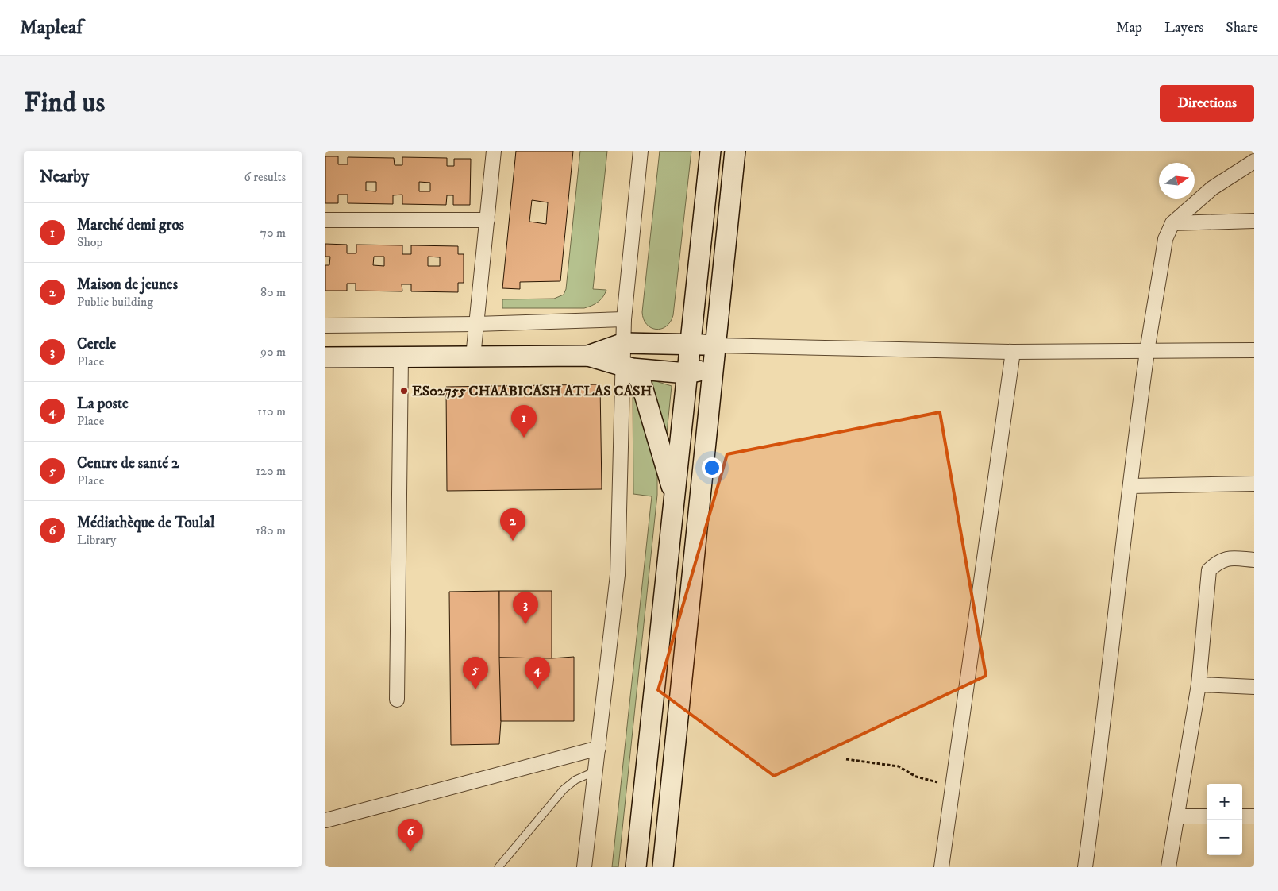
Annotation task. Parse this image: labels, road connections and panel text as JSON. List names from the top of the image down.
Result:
{
  "places": ["ES02755 CHAABICASH ATLAS CASH"],
  "north": "right",
  "page": {
    "header": "Mapleaf",
    "nav": ["Map", "Layers", "Share"],
    "buttons": "Directions",
    "title": "Find us",
    "heading": ["Nearby", "6 results"],
    "list": [
      {
        "mark": "1",
        "name": "Marché demi gros",
        "note": "Shop",
        "value": "70 m"
      },
      {
        "mark": "2",
        "name": "Maison de jeunes",
        "note": "Public building",
        "value": "80 m"
      },
      {
        "mark": "3",
        "name": "Cercle",
        "note": "Place",
        "value": "90 m"
      },
      {
        "mark": "4",
        "name": "La poste",
        "note": "Place",
        "value": "110 m"
      },
      {
        "mark": "5",
        "name": "Centre de santé 2",
        "note": "Place",
        "value": "120 m"
      },
      {
        "mark": "6",
        "name": "Médiathèque de Toulal",
        "note": "Library",
        "value": "180 m"
      }
    ],
    "pins": [
      "1",
      "2",
      "3",
      "4",
      "5",
      "6"
    ],
    "map_buttons": ["+", "−"]
  }
}
